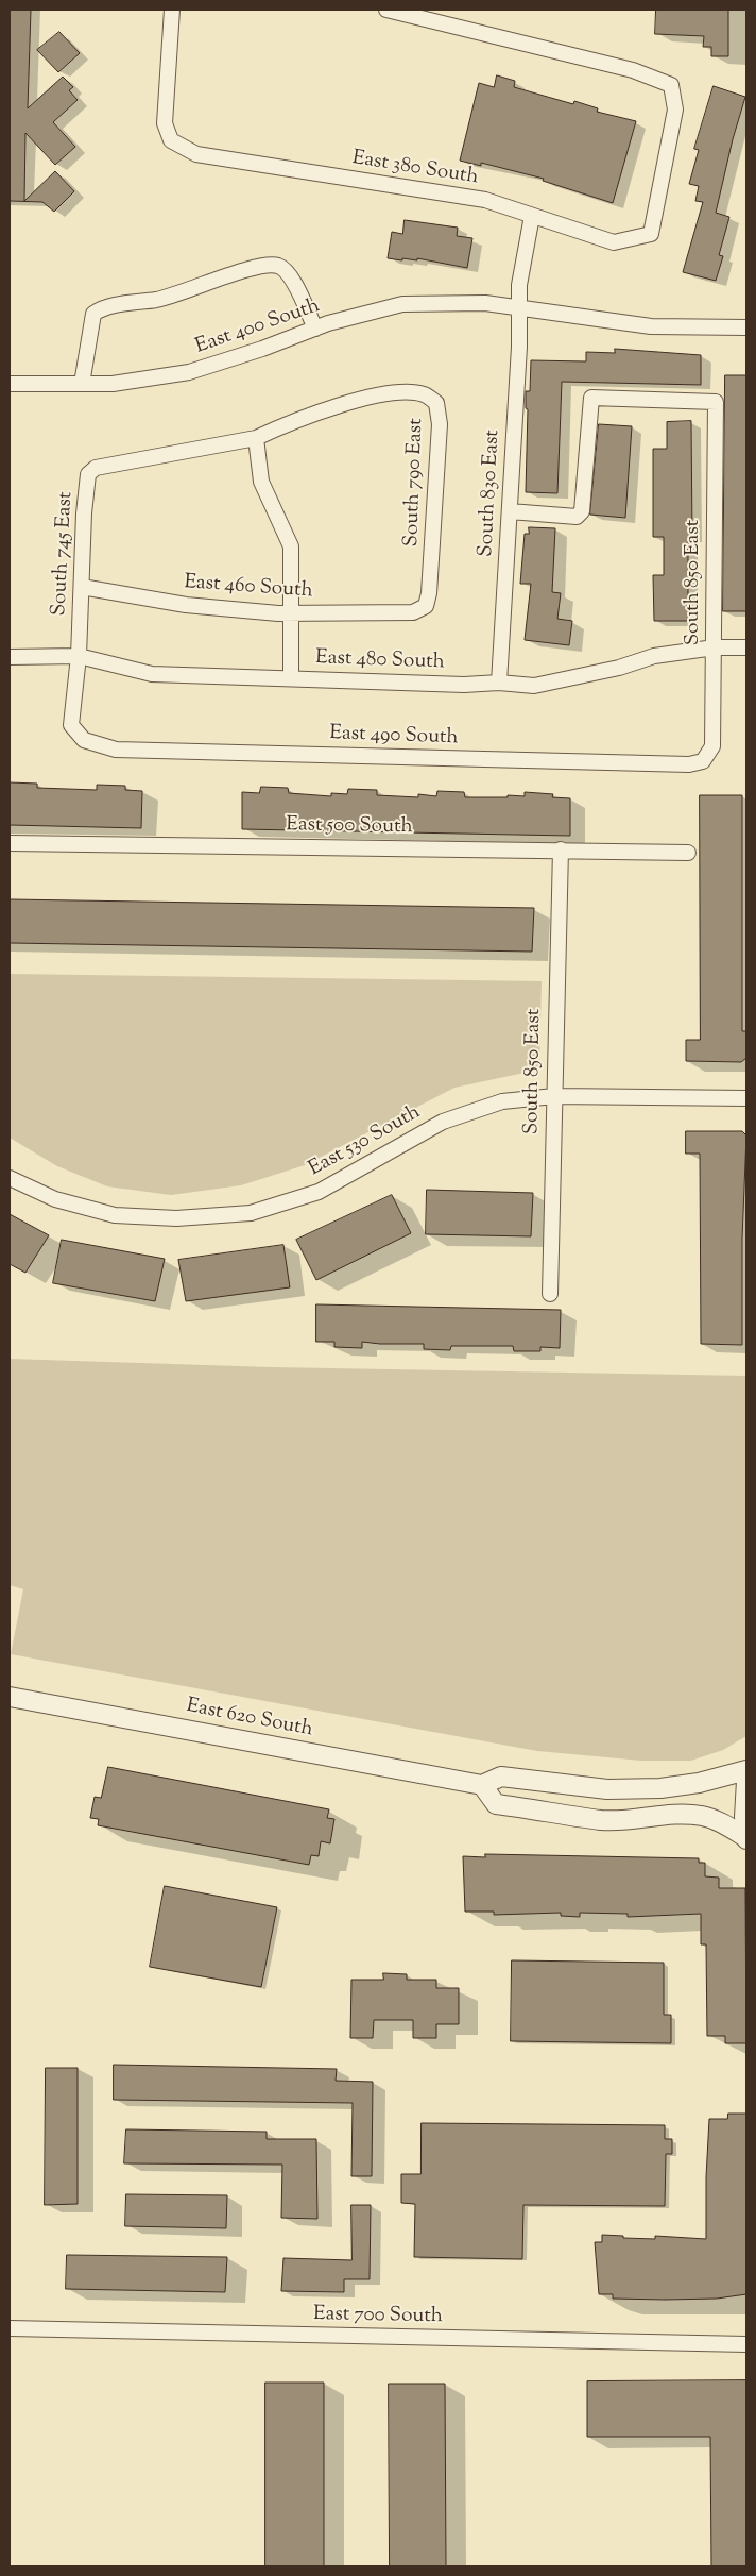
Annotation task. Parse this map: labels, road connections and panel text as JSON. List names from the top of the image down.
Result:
{
  "streets": {
    "street": [
      "East 380 South",
      "East 400 South",
      "South 790 East",
      "South 830 East",
      "South 745 East",
      "South 850 East",
      "East 460 South",
      "East 480 South",
      "East 490 South",
      "East 500 South",
      "East 530 South",
      "East 620 South",
      "East 700 South"
    ]
  },
  "crossings": [
    ["East 380 South", "South 830 East"],
    ["East 400 South", "South 830 East"],
    ["South 790 East", "South 745 East"],
    ["South 790 East", "East 460 South"],
    ["South 830 East", "South 850 East"],
    ["South 830 East", "East 480 South"],
    ["South 745 East", "East 460 South"],
    ["South 745 East", "East 480 South"],
    ["South 745 East", "East 490 South"],
    ["South 850 East", "East 480 South"],
    ["South 850 East", "East 490 South"],
    ["South 850 East", "East 500 South"],
    ["South 850 East", "East 530 South"]
  ]
}
